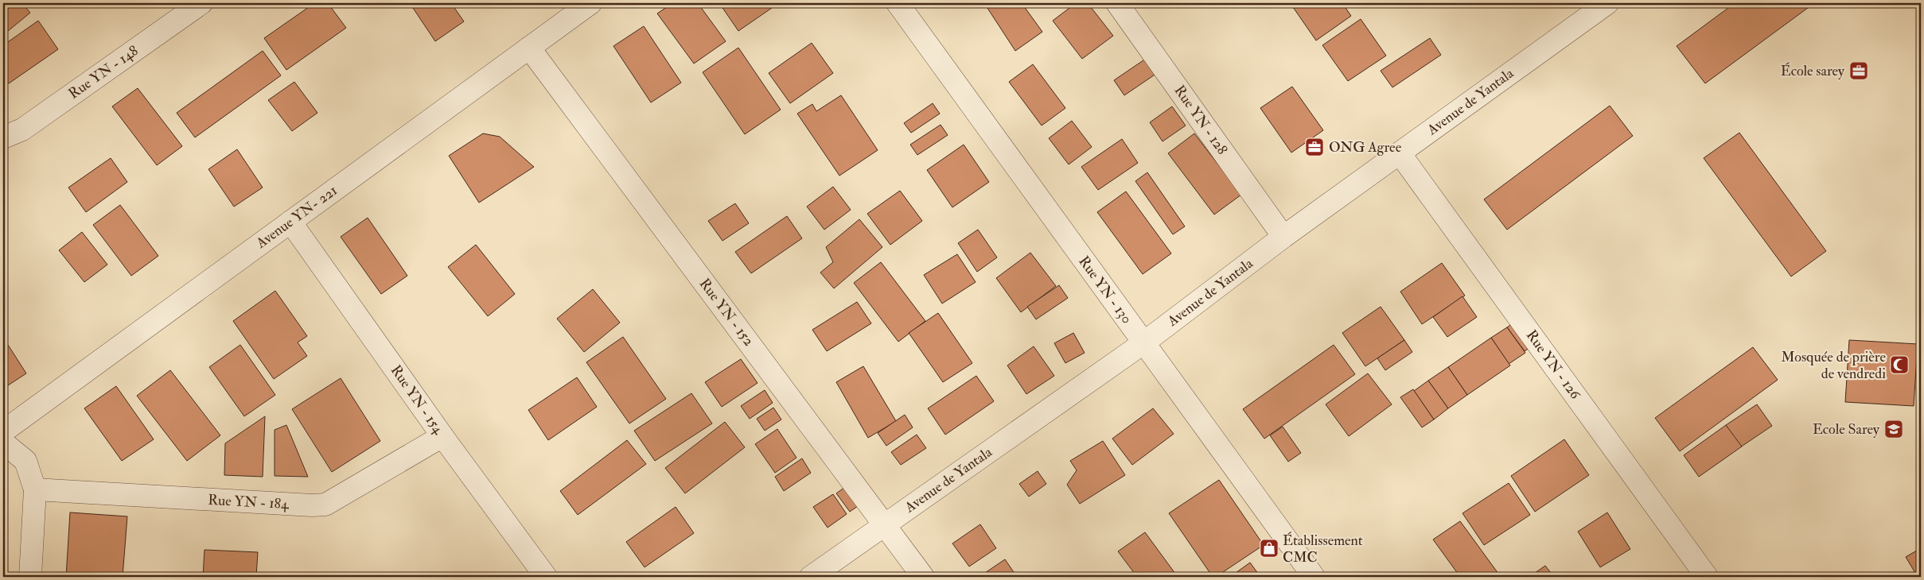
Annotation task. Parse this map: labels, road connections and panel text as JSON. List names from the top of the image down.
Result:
{
  "streets": {
    "street": [
      "Rue YN - 148",
      "Avenue de Yantala",
      "Rue YN - 128",
      "Avenue YN- 221",
      "Rue YN - 130",
      "Rue YN - 152",
      "Rue YN - 126",
      "Rue YN - 154",
      "Rue YN - 184"
    ]
  },
  "crossings": [
    ["Avenue de Yantala", "Rue YN - 128"],
    ["Avenue de Yantala", "Rue YN - 130"],
    ["Avenue de Yantala", "Rue YN - 152"],
    ["Avenue de Yantala", "Rue YN - 126"],
    ["Avenue YN- 221", "Rue YN - 152"],
    ["Avenue YN- 221", "Rue YN - 154"],
    ["Rue YN - 154", "Rue YN - 184"]
  ],
  "places": {
    "office": ["École sarey", "ONG Agree"],
    "mosque": ["Mosquée de prière de vendredi"],
    "school or university": ["Ecole Sarey"],
    "shop": ["Établissement CMC"]
  }
}
